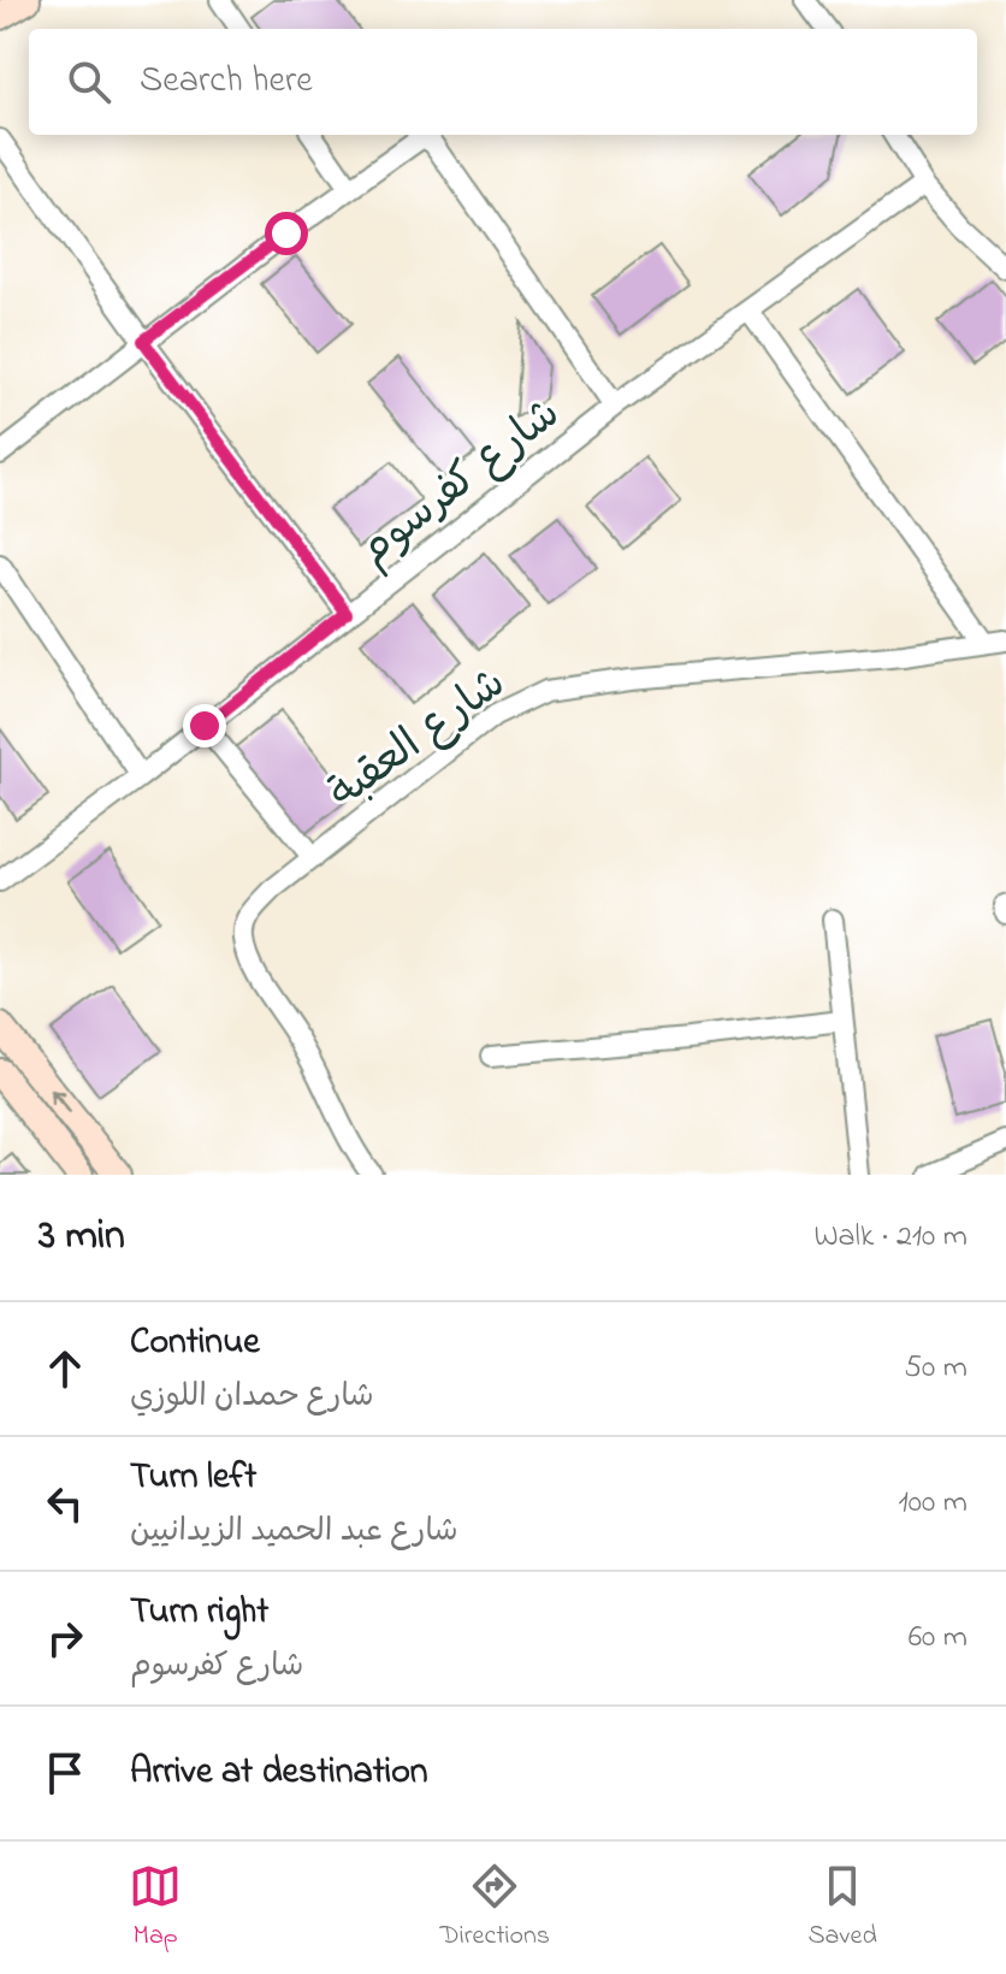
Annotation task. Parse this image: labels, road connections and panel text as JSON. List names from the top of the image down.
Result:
{
  "streets": {
    "street": ["شارع كفرسوم", "شارع العقبة"]
  },
  "page": {
    "search": "Search here",
    "heading": ["3 min", "Walk · 210 m"],
    "list": [
      ["Continue", "شارع حمدان اللوزي", "50 m"],
      ["Turn left", "شارع عبد الحميد الزيدانيين", "100 m"],
      ["Turn right", "شارع كفرسوم", "60 m"],
      "Arrive at destination"
    ],
    "nav": ["Map", "Directions", "Saved"]
  }
}
